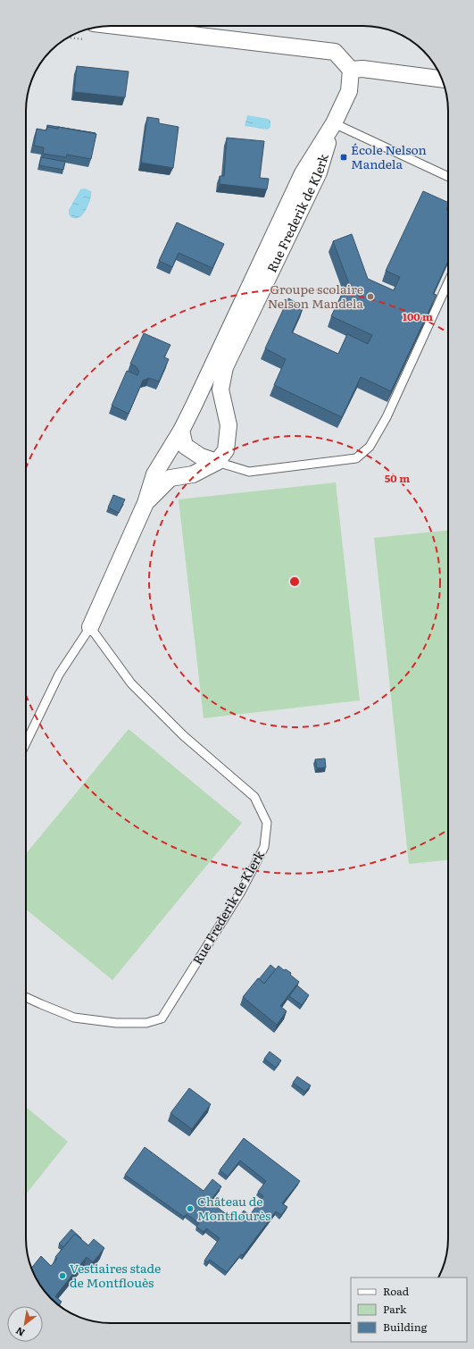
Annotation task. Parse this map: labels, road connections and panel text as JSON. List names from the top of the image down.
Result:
{
  "streets": {
    "street": ["Rue Frederik de Klerk"]
  },
  "places": {
    "transit": ["École Nelson Mandela"],
    "other": ["Groupe scolaire Nelson Mandela", "Château de Montflourès", "Vestiaires stade de Montflouès"]
  },
  "legend": ["Road", "Park", "Building"],
  "north": "bottom left",
  "rings": ["100 m", "50 m"]
}
